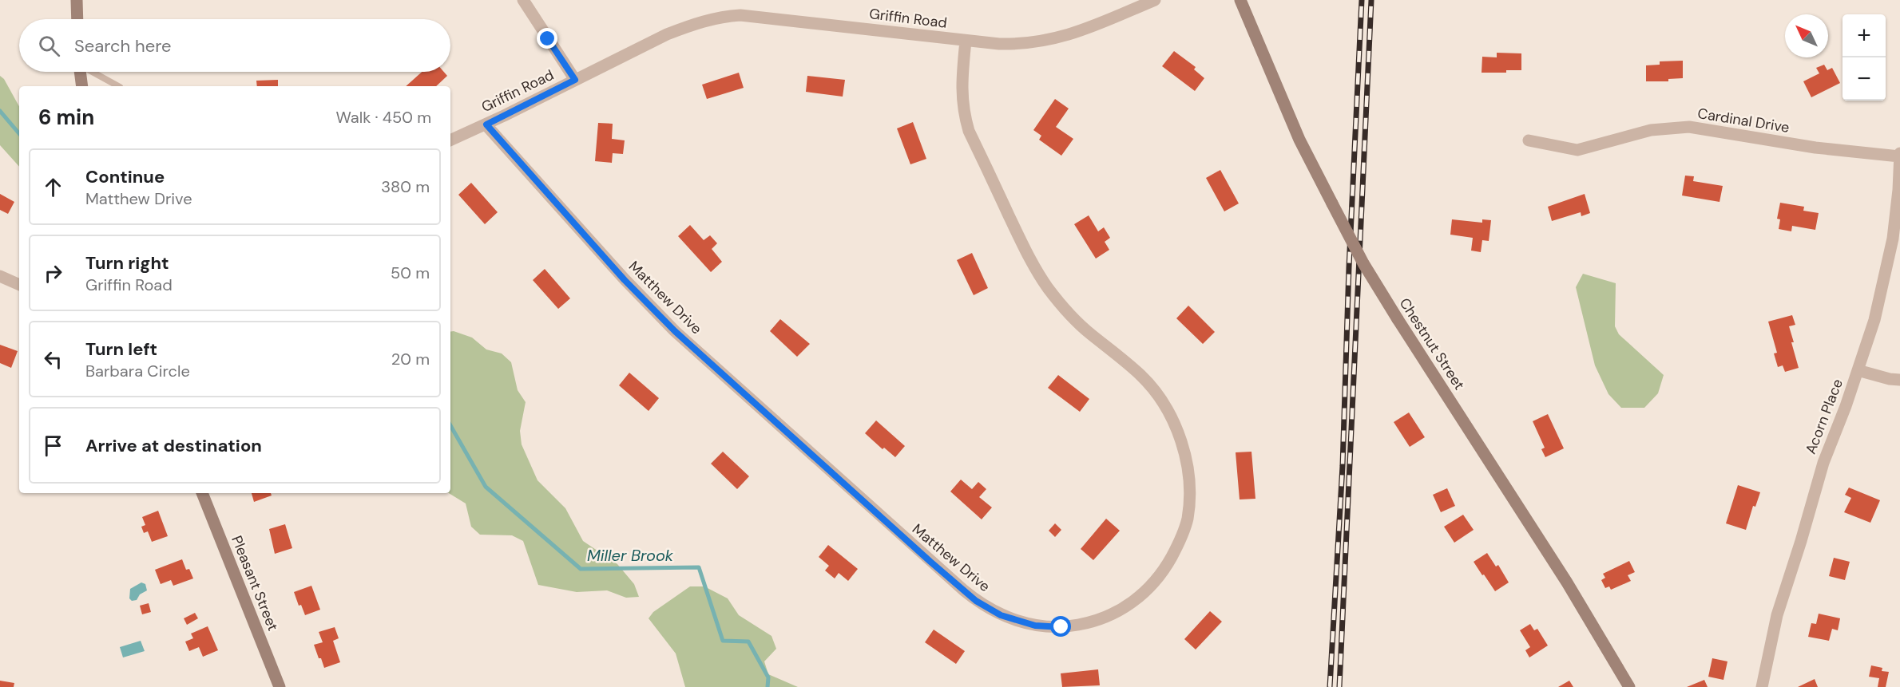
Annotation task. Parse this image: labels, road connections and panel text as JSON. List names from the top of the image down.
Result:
{
  "streets": {
    "main road": ["Chestnut Street", "Pleasant Street"],
    "street": [
      "Griffin Road",
      "Cardinal Drive",
      "Matthew Drive",
      "Acorn Place"
    ]
  },
  "crossings": [
    ["Griffin Road", "Matthew Drive"],
    ["Cardinal Drive", "Acorn Place"]
  ],
  "water": ["Miller Brook"],
  "north": "top left",
  "page": {
    "map_buttons": ["+", "−"],
    "search": "Search here",
    "heading": ["6 min", "Walk · 450 m"],
    "list": [
      ["Continue", "Matthew Drive", "380 m"],
      ["Turn right", "Griffin Road", "50 m"],
      ["Turn left", "Barbara Circle", "20 m"],
      "Arrive at destination"
    ]
  }
}
